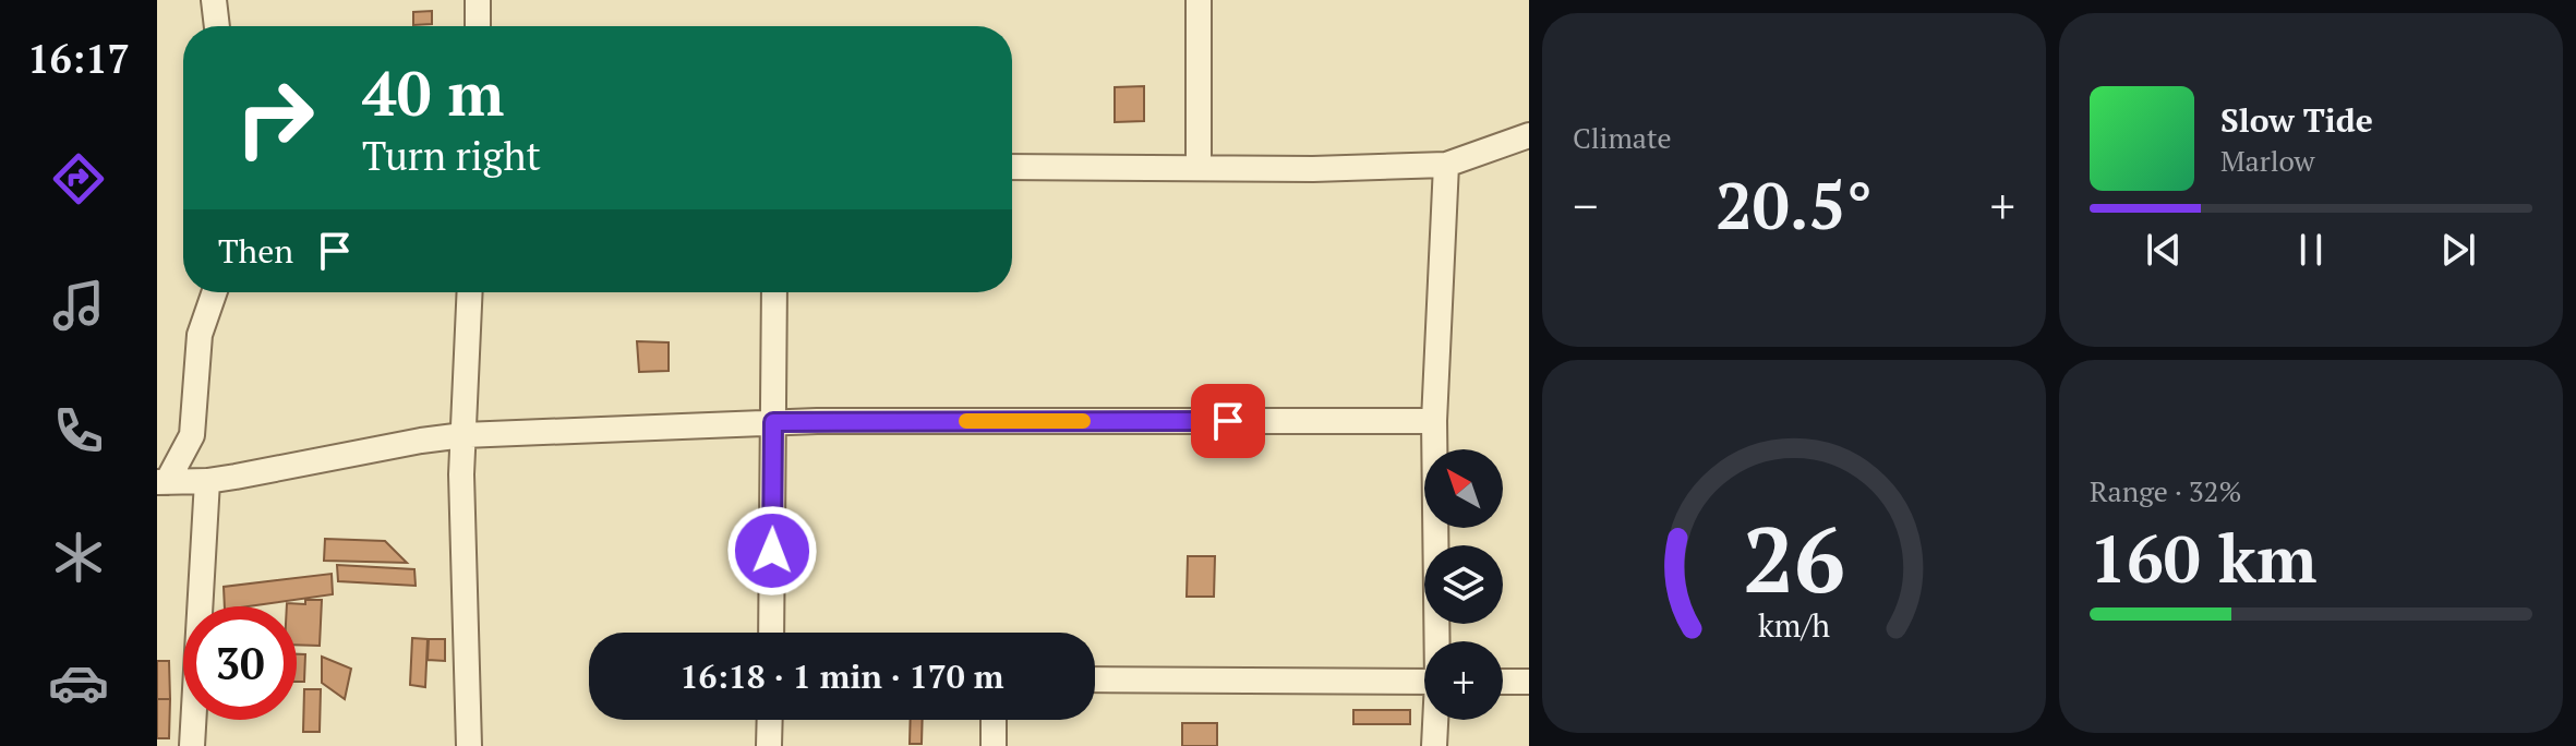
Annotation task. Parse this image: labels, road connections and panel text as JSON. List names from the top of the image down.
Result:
{
  "north": "top left",
  "page": {
    "tabs": "16:17",
    "tile": [
      "Climate",
      ["Range · 32%", "160 km"]
    ],
    "turn": ["40 m", "Turn right"],
    "song": ["Slow Tide", "Marlow"],
    "heat": ["−", "20.5°", "+"],
    "then": "Then",
    "map_buttons": "+",
    "limit": "30",
    "trip": "16:18 · 1 min · 170 m",
    "gauge": ["26", "km/h"]
  }
}
